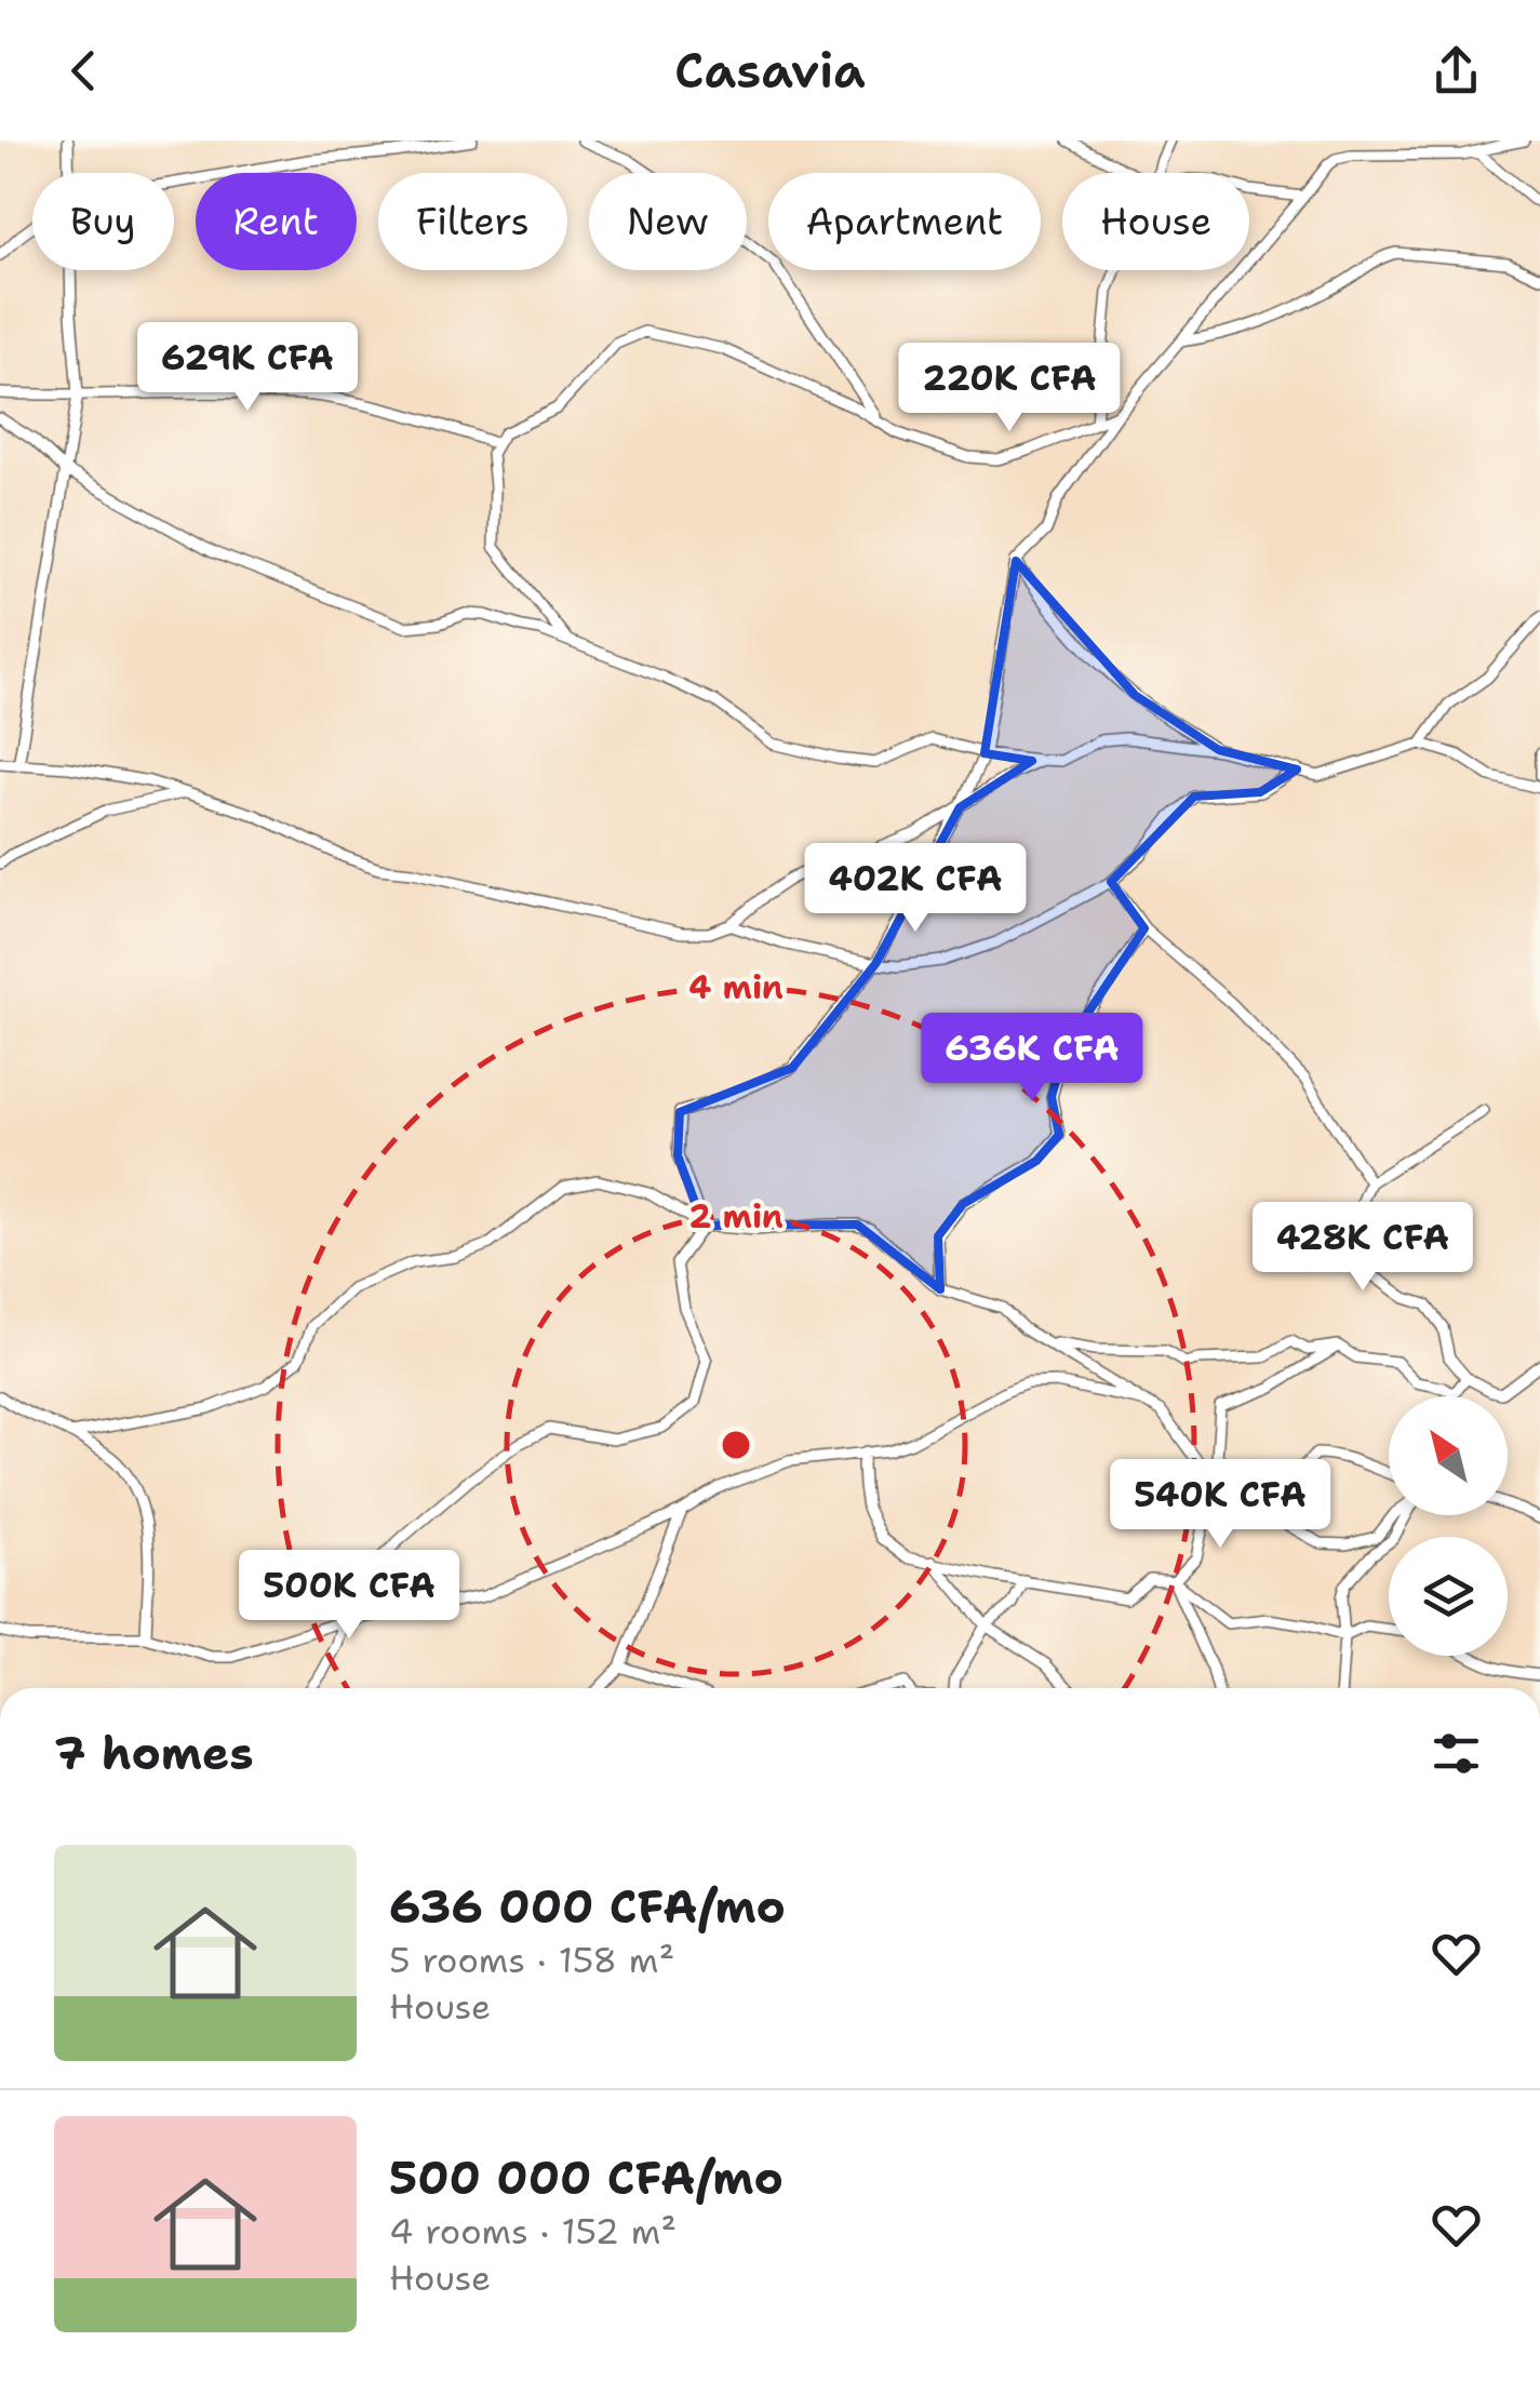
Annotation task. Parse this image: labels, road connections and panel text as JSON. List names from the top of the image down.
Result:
{
  "north": "top left",
  "page": {
    "header": "Casavia",
    "chip": [
      "Buy",
      "Rent",
      "Filters",
      "New",
      "Apartment",
      "House"
    ],
    "price": [
      "629K CFA",
      "220K CFA",
      "402K CFA",
      "636K CFA",
      "428K CFA",
      "540K CFA",
      "500K CFA"
    ],
    "heading": "7 homes",
    "list": [
      {
        "name": "636 000 CFA/mo",
        "note": "5 rooms · 158 m² · House"
      },
      {
        "name": "500 000 CFA/mo",
        "note": "4 rooms · 152 m² · House"
      }
    ]
  },
  "rings": ["4 min", "2 min"]
}
